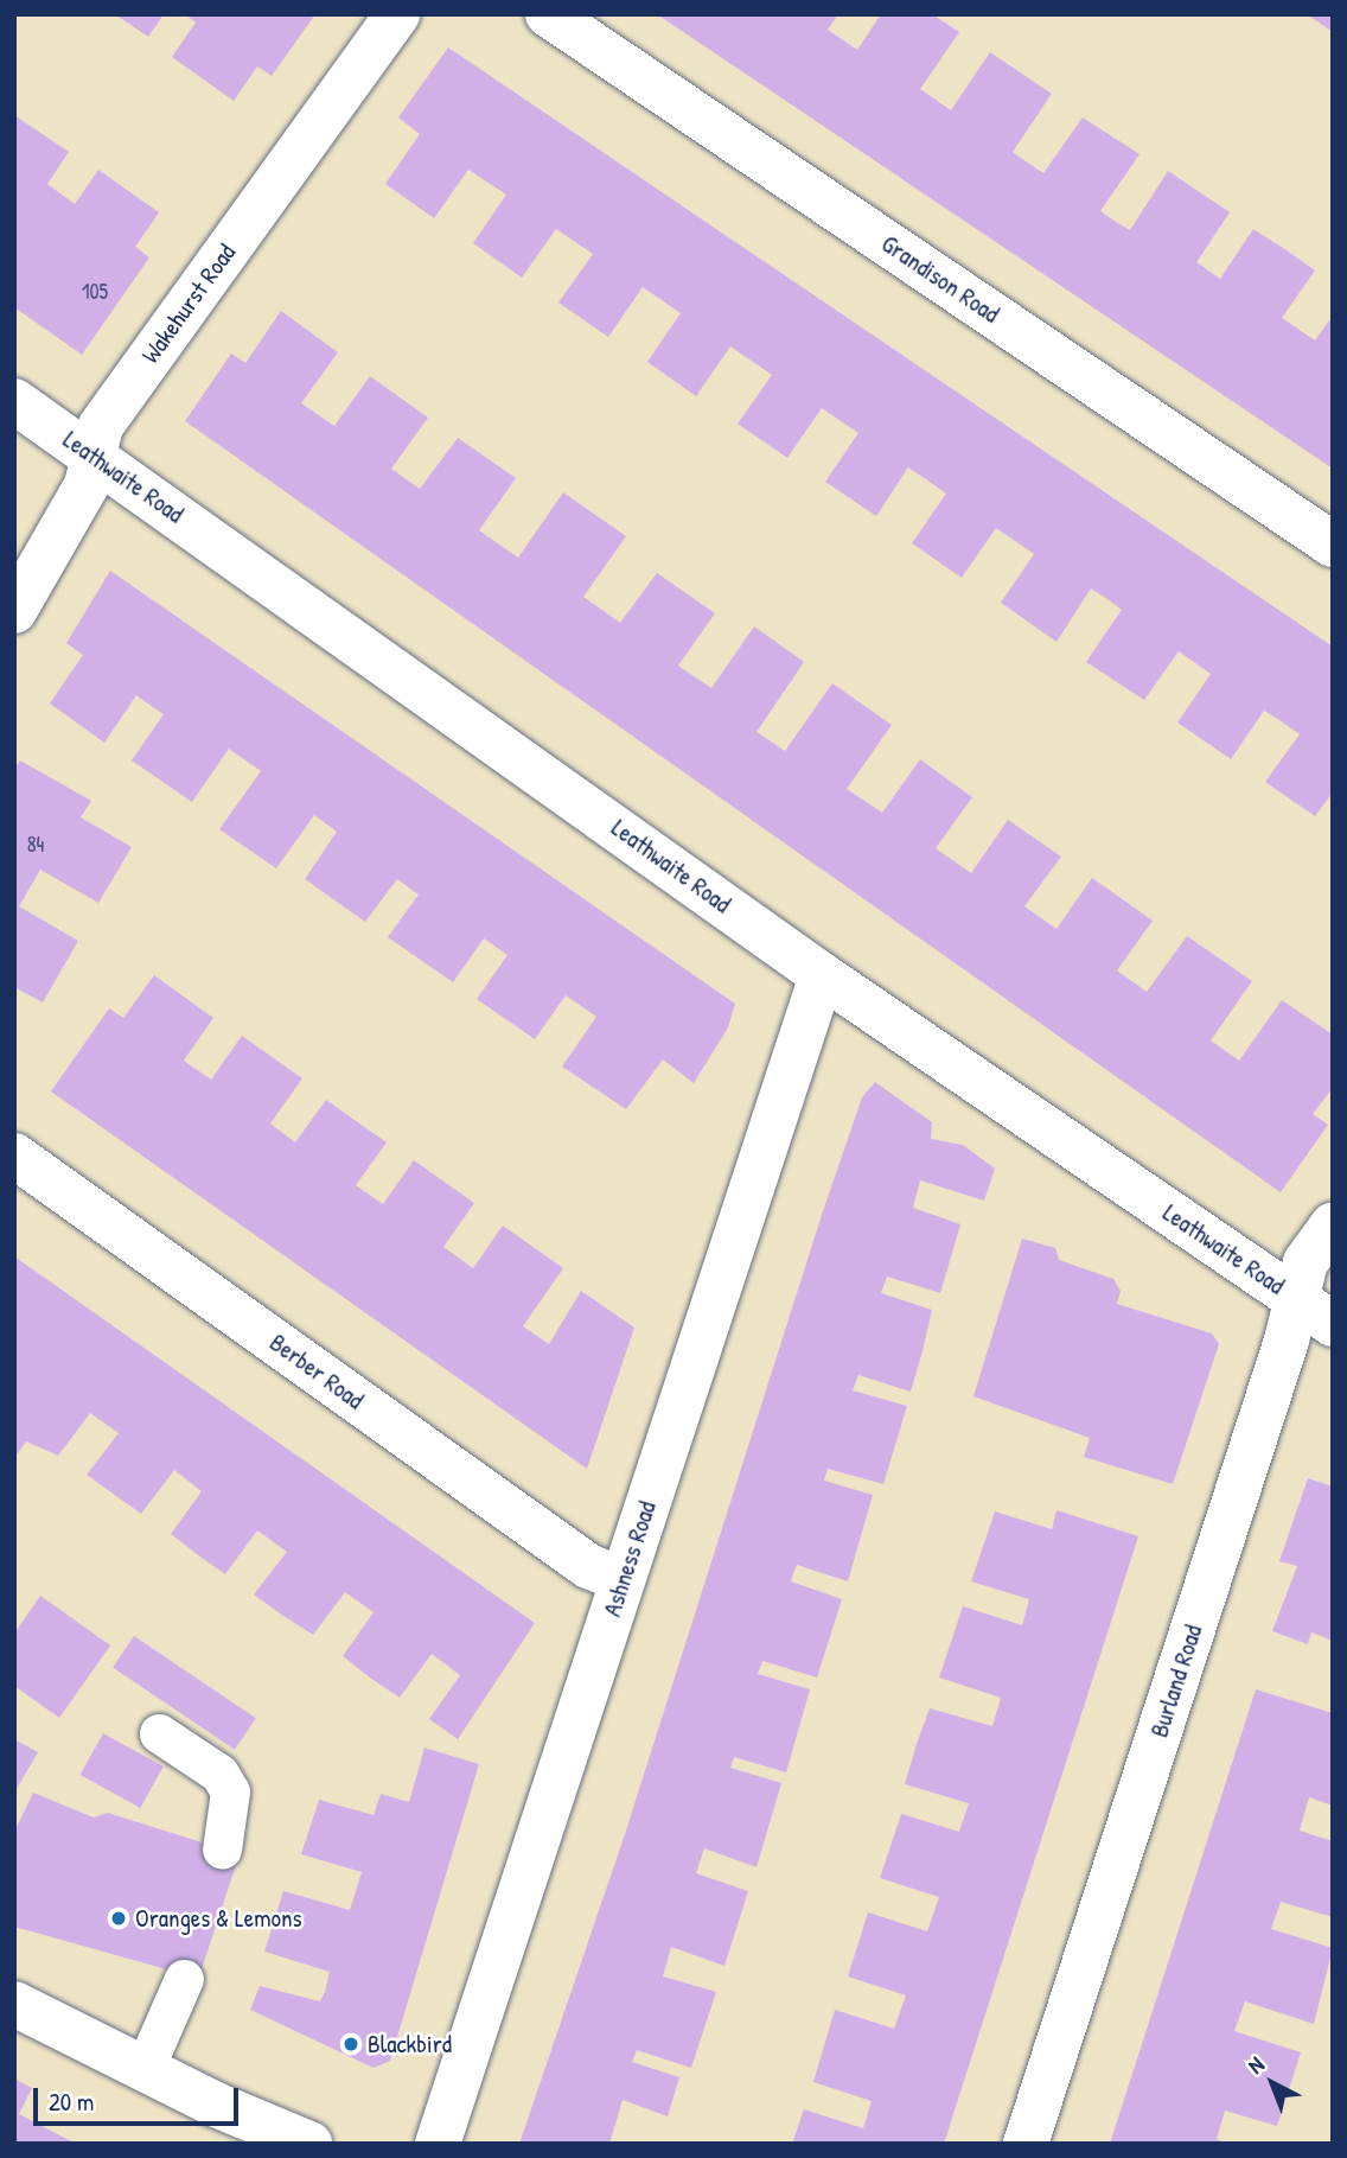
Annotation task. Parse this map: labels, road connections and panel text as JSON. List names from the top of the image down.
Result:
{
  "streets": {
    "street": [
      "Grandison Road",
      "Wakehurst Road",
      "Leathwaite Road",
      "Berber Road",
      "Ashness Road",
      "Burland Road"
    ]
  },
  "crossings": [
    ["Wakehurst Road", "Leathwaite Road"],
    ["Leathwaite Road", "Ashness Road"],
    ["Leathwaite Road", "Burland Road"],
    ["Berber Road", "Ashness Road"]
  ],
  "places": ["Oranges & Lemons", "Blackbird"],
  "house_numbers": ["105", "84"],
  "scale_bar": "20 m",
  "north": "top left"
}
